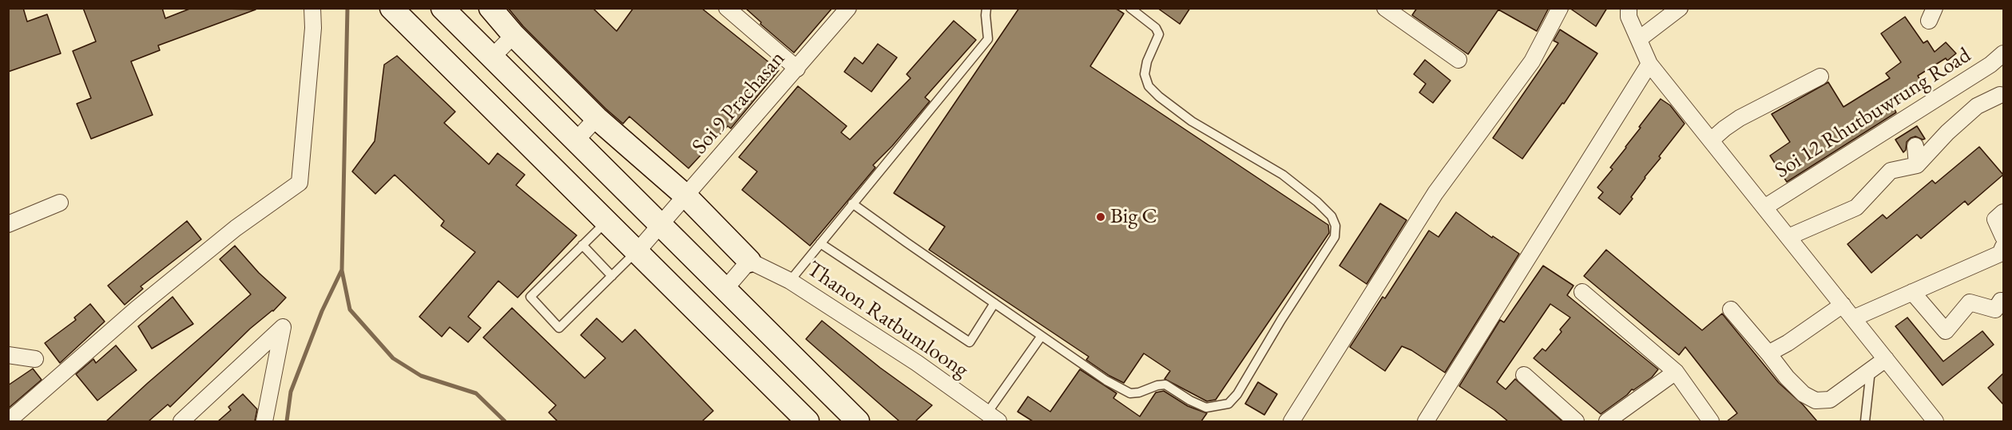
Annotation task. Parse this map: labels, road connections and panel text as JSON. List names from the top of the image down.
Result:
{
  "streets": {
    "street": ["Soi 9 Prachasan", "Soi 12 Rhutbuwrung Road", "Thanon Ratbumloong"]
  },
  "places": ["Big C"]
}
